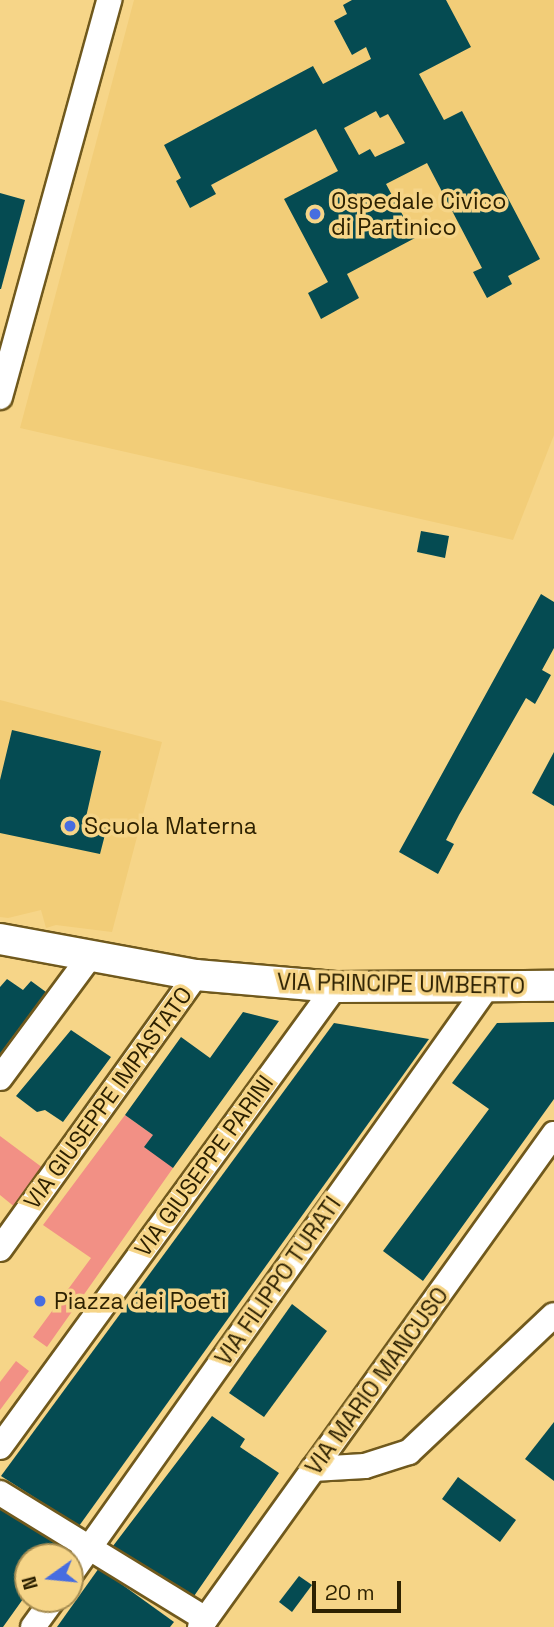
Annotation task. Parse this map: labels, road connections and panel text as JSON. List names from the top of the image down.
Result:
{
  "streets": {
    "street": [
      "VIA PRINCIPE UMBERTO",
      "VIA GIUSEPPE IMPASTATO",
      "VIA GIUSEPPE PARINI",
      "VIA FILIPPO TURATI",
      "VIA MARIO MANCUSO"
    ]
  },
  "crossings": [
    ["VIA PRINCIPE UMBERTO", "VIA GIUSEPPE IMPASTATO"],
    ["VIA PRINCIPE UMBERTO", "VIA GIUSEPPE PARINI"],
    ["VIA PRINCIPE UMBERTO", "VIA FILIPPO TURATI"]
  ],
  "places": ["Ospedale Civico di Partinico", "Scuola Materna", "Piazza dei Poeti"],
  "scale_bar": "20 m",
  "north": "left"
}
